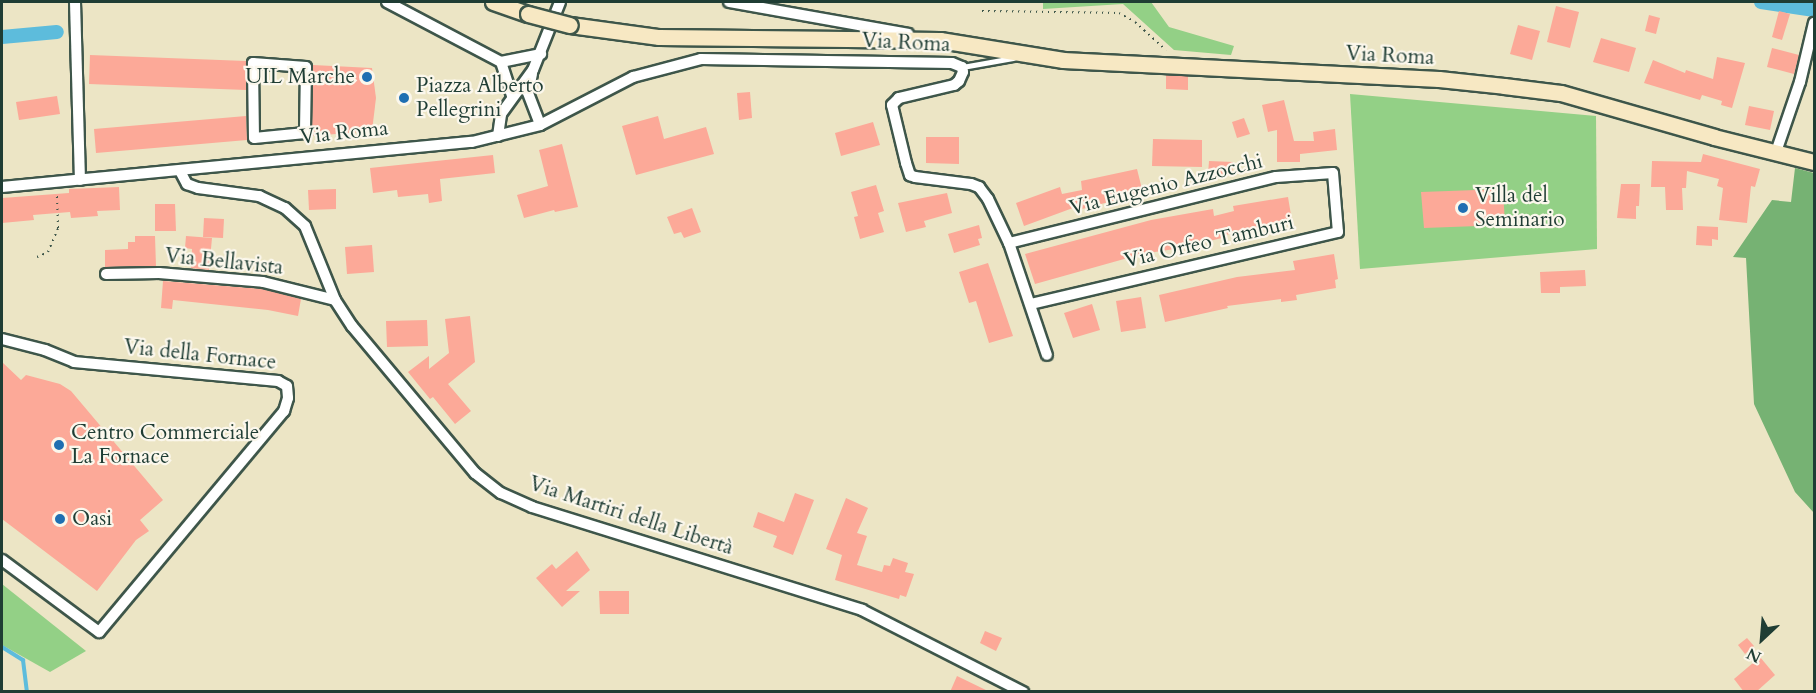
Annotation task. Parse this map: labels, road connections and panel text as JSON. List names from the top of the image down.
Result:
{
  "streets": {
    "main road": ["Via Roma"],
    "street": [
      "Via Eugenio Azzocchi",
      "Via Orfeo Tamburi",
      "Via Bellavista",
      "Via della Fornace",
      "Via Martiri della Libertà"
    ]
  },
  "crossings": [
    ["Via Roma", "Via Martiri della Libertà"],
    ["Via Eugenio Azzocchi", "Via Orfeo Tamburi"],
    ["Via Bellavista", "Via Martiri della Libertà"]
  ],
  "places": [
    "UIL Marche",
    "Piazza Alberto Pellegrini",
    "Villa del Seminario",
    "Centro Commerciale La Fornace",
    "Oasi"
  ],
  "north": "bottom left"
}
